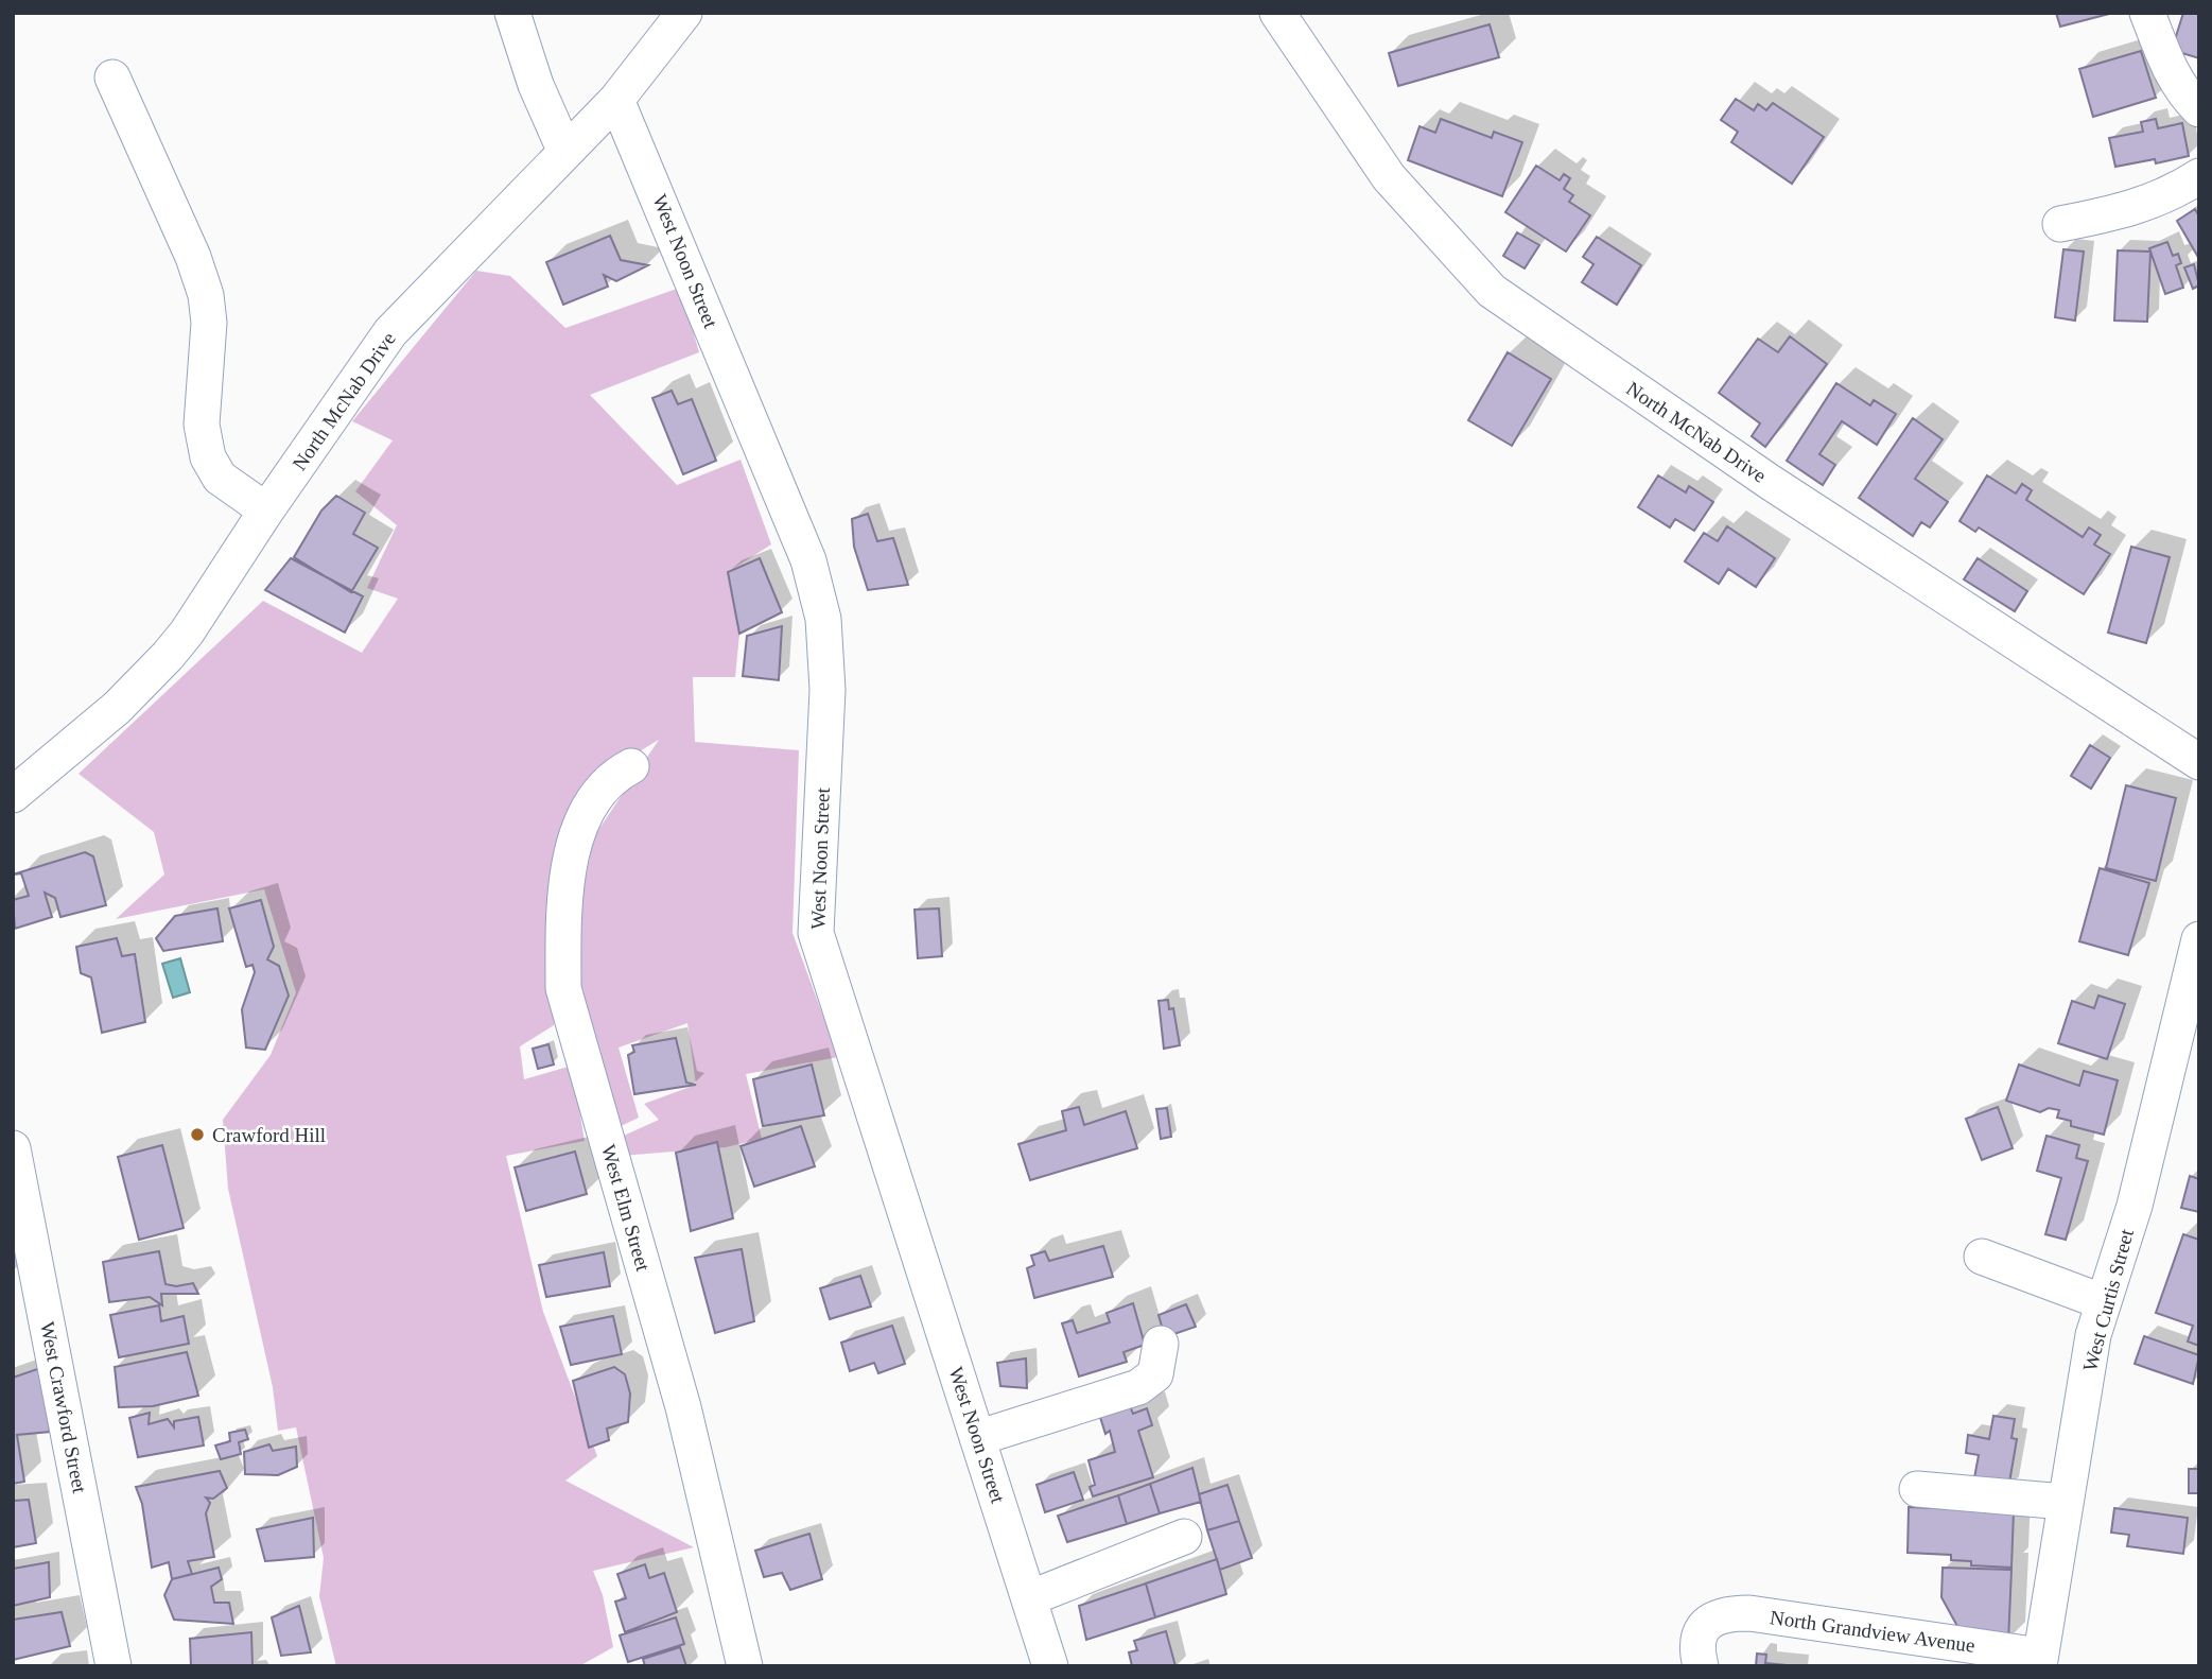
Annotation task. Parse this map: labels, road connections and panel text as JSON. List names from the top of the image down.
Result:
{
  "streets": {
    "street": [
      "West Noon Street",
      "North McNab Drive",
      "West Elm Street",
      "West Curtis Street",
      "West Crawford Street",
      "North Grandview Avenue"
    ]
  },
  "crossings": [
    ["West Noon Street", "North McNab Drive"],
    ["West Curtis Street", "North Grandview Avenue"]
  ],
  "places": ["Crawford Hill"]
}
